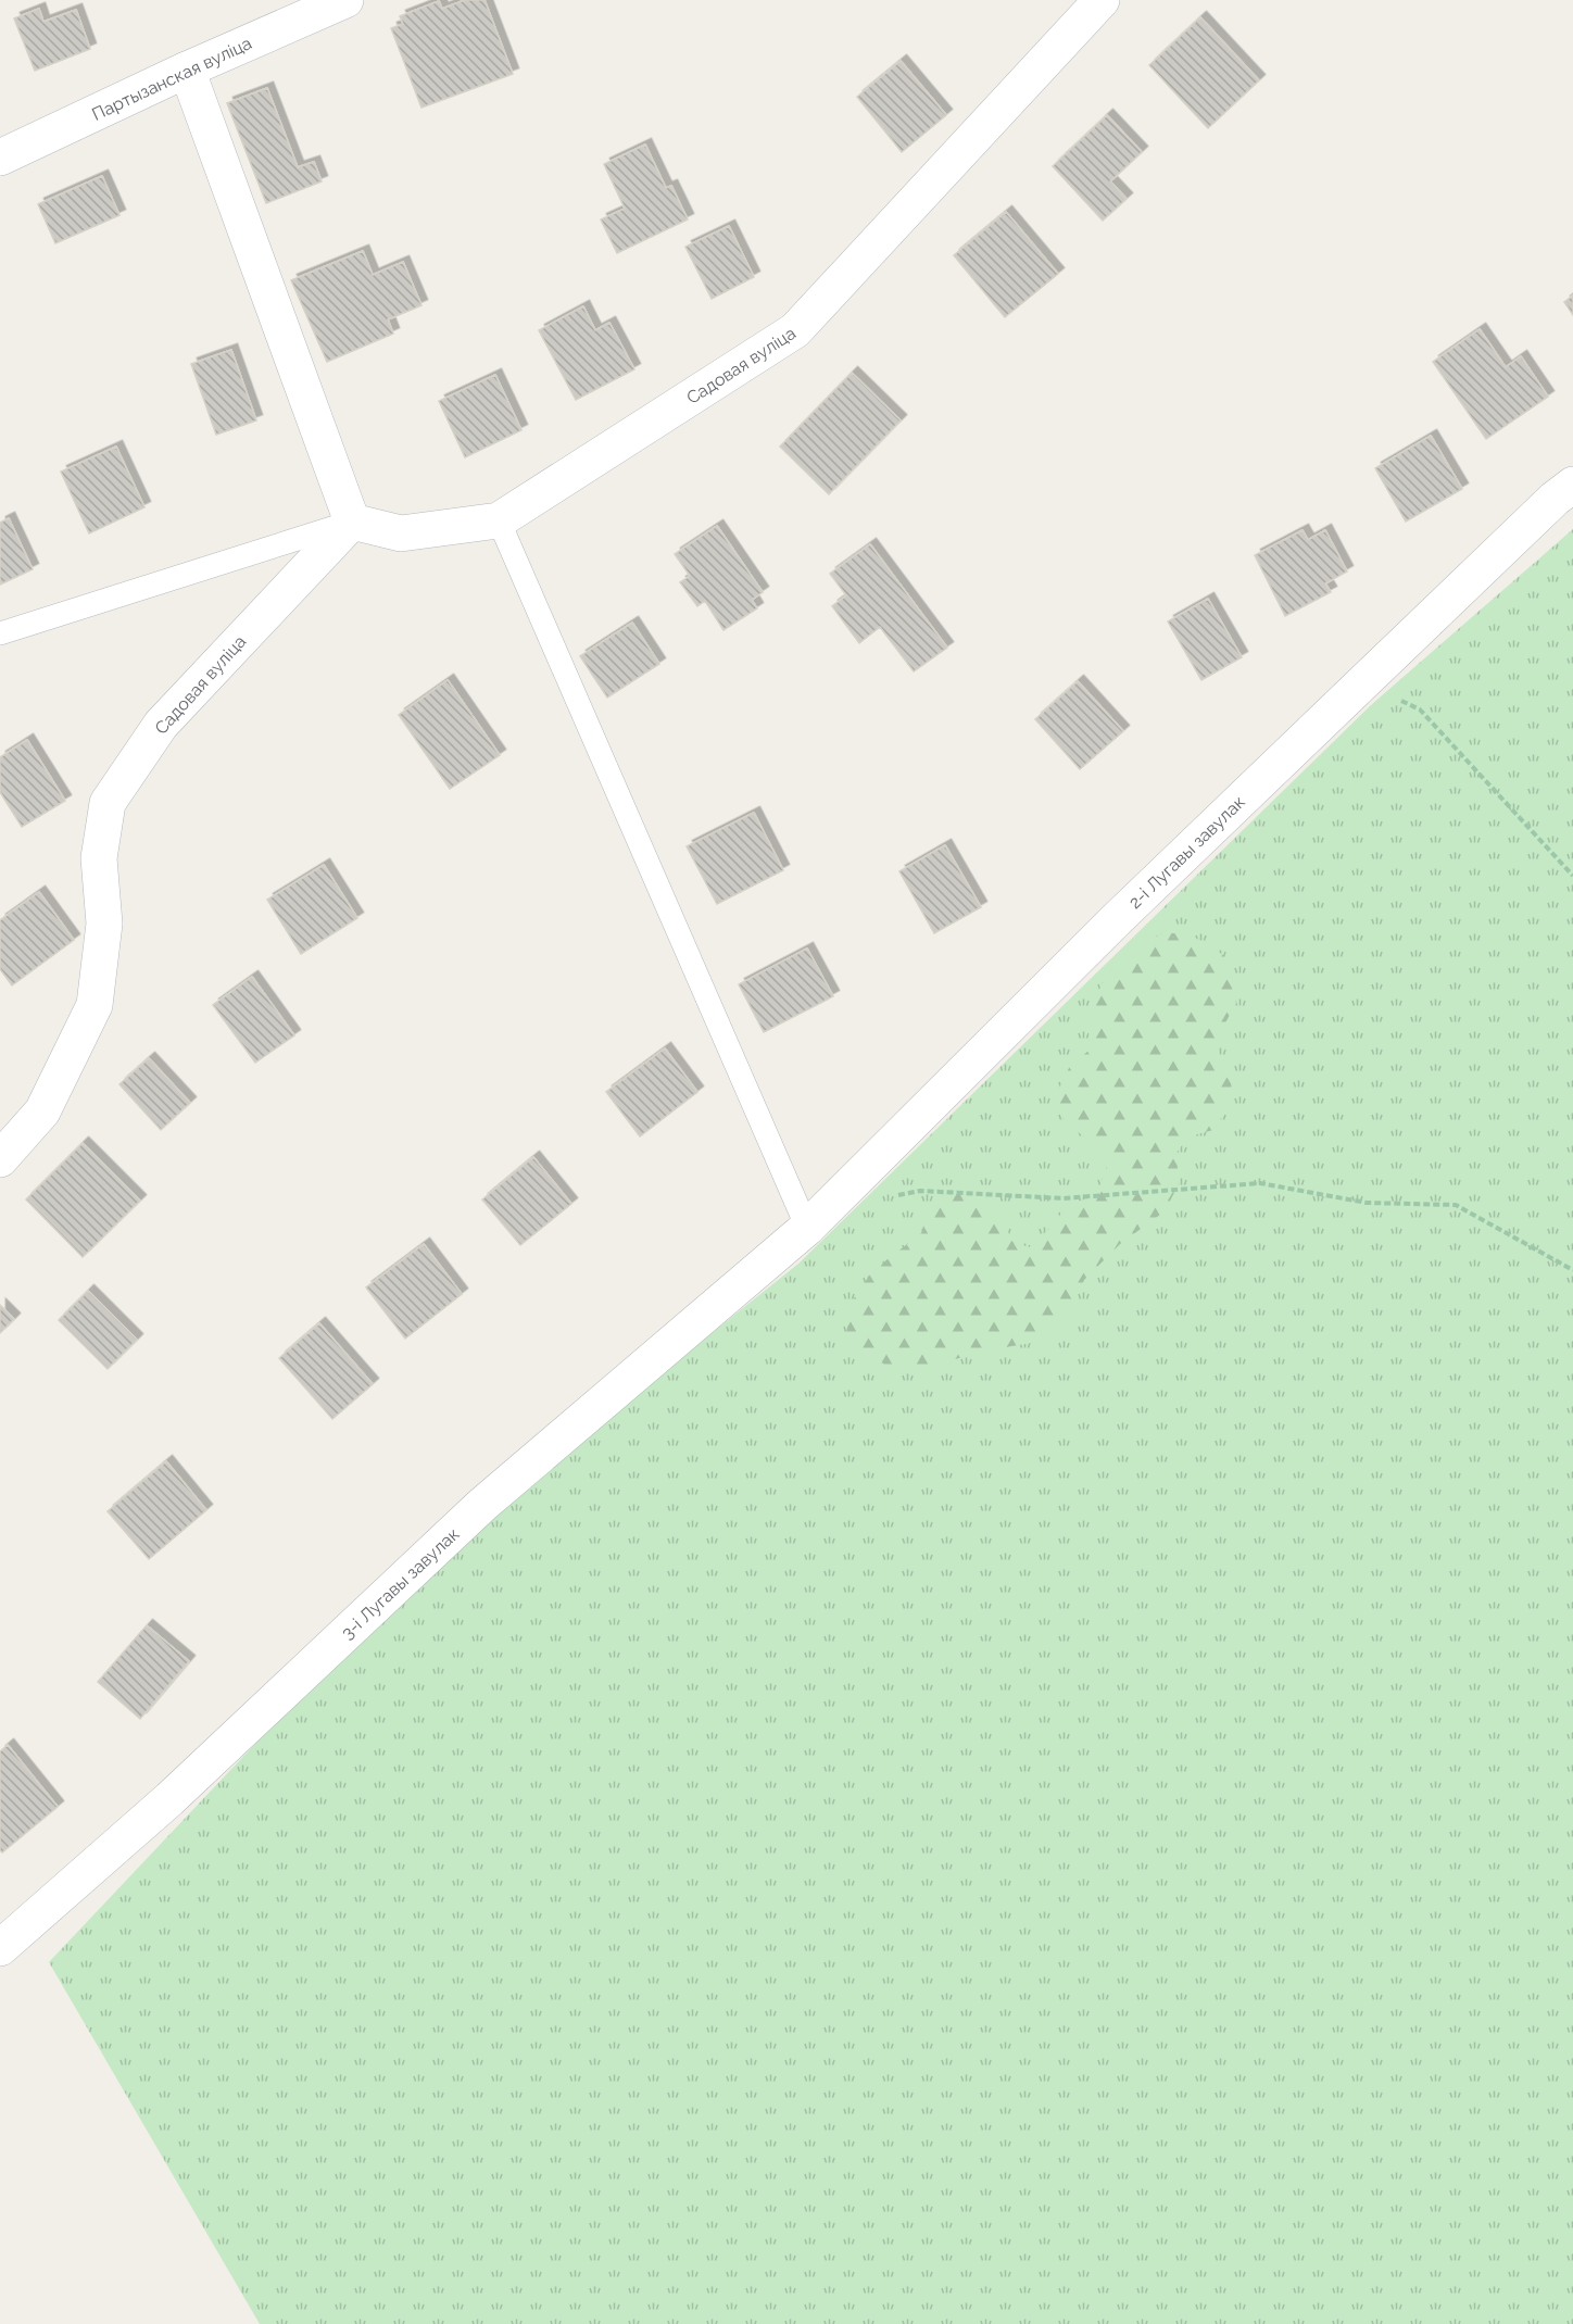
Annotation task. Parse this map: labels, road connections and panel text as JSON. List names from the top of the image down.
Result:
{
  "streets": {
    "street": [
      "Партызанская вуліца",
      "Садовая вуліца",
      "2-і Лугавы завулак",
      "3-і Лугавы завулак"
    ]
  },
  "crossings": [
    ["2-і Лугавы завулак", "3-і Лугавы завулак"]
  ]
}
